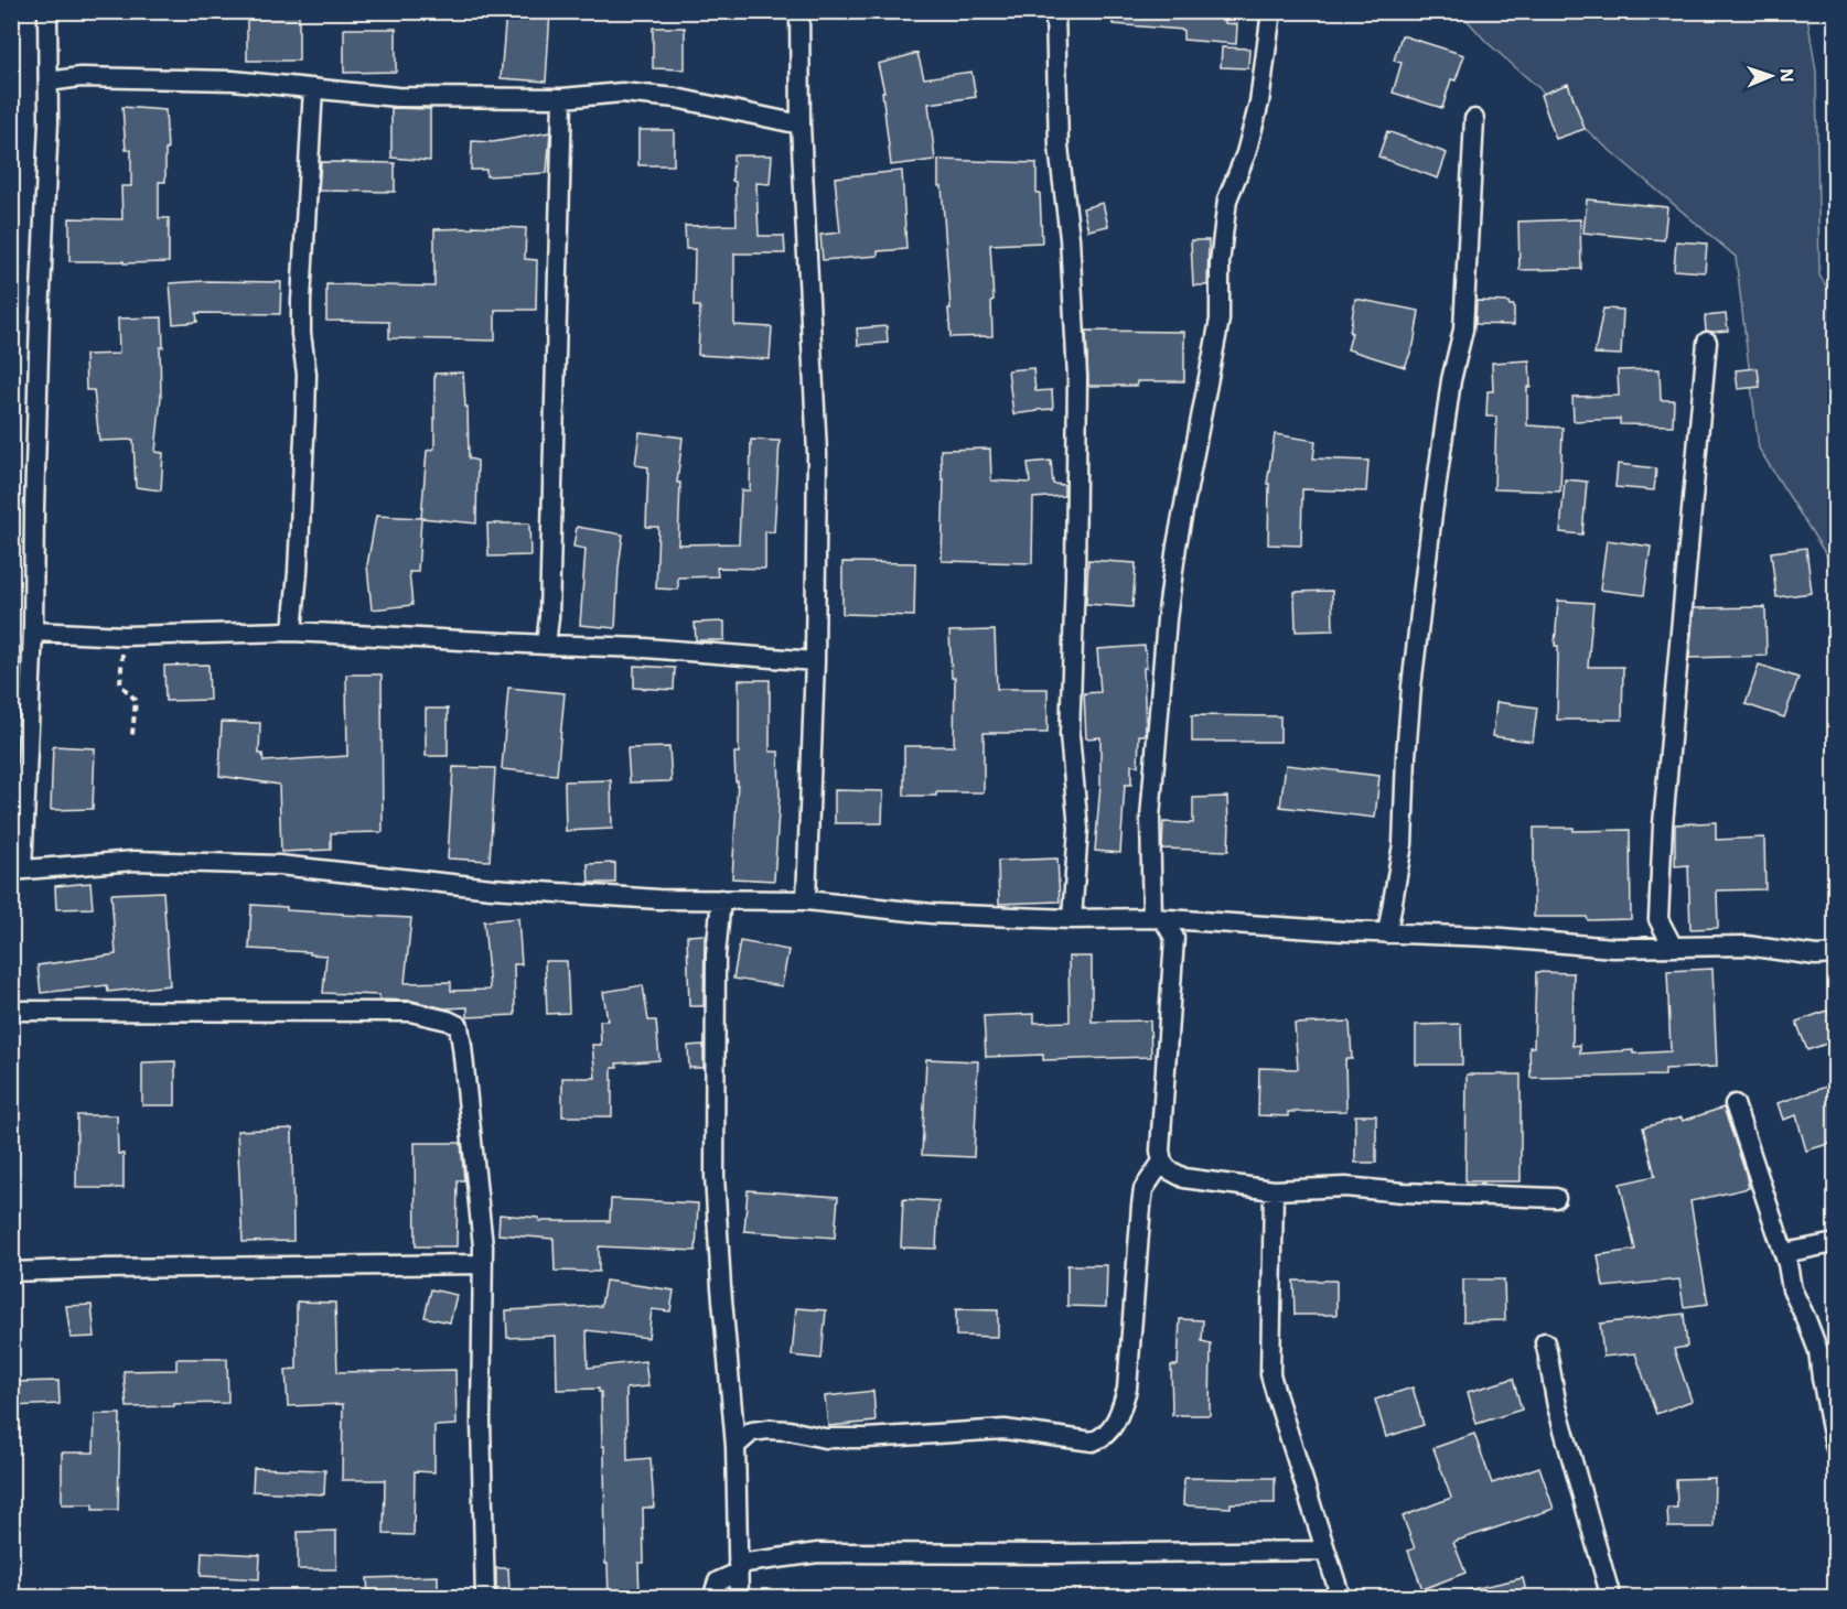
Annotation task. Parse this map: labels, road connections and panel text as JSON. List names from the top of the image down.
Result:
{
  "north": "right"
}
